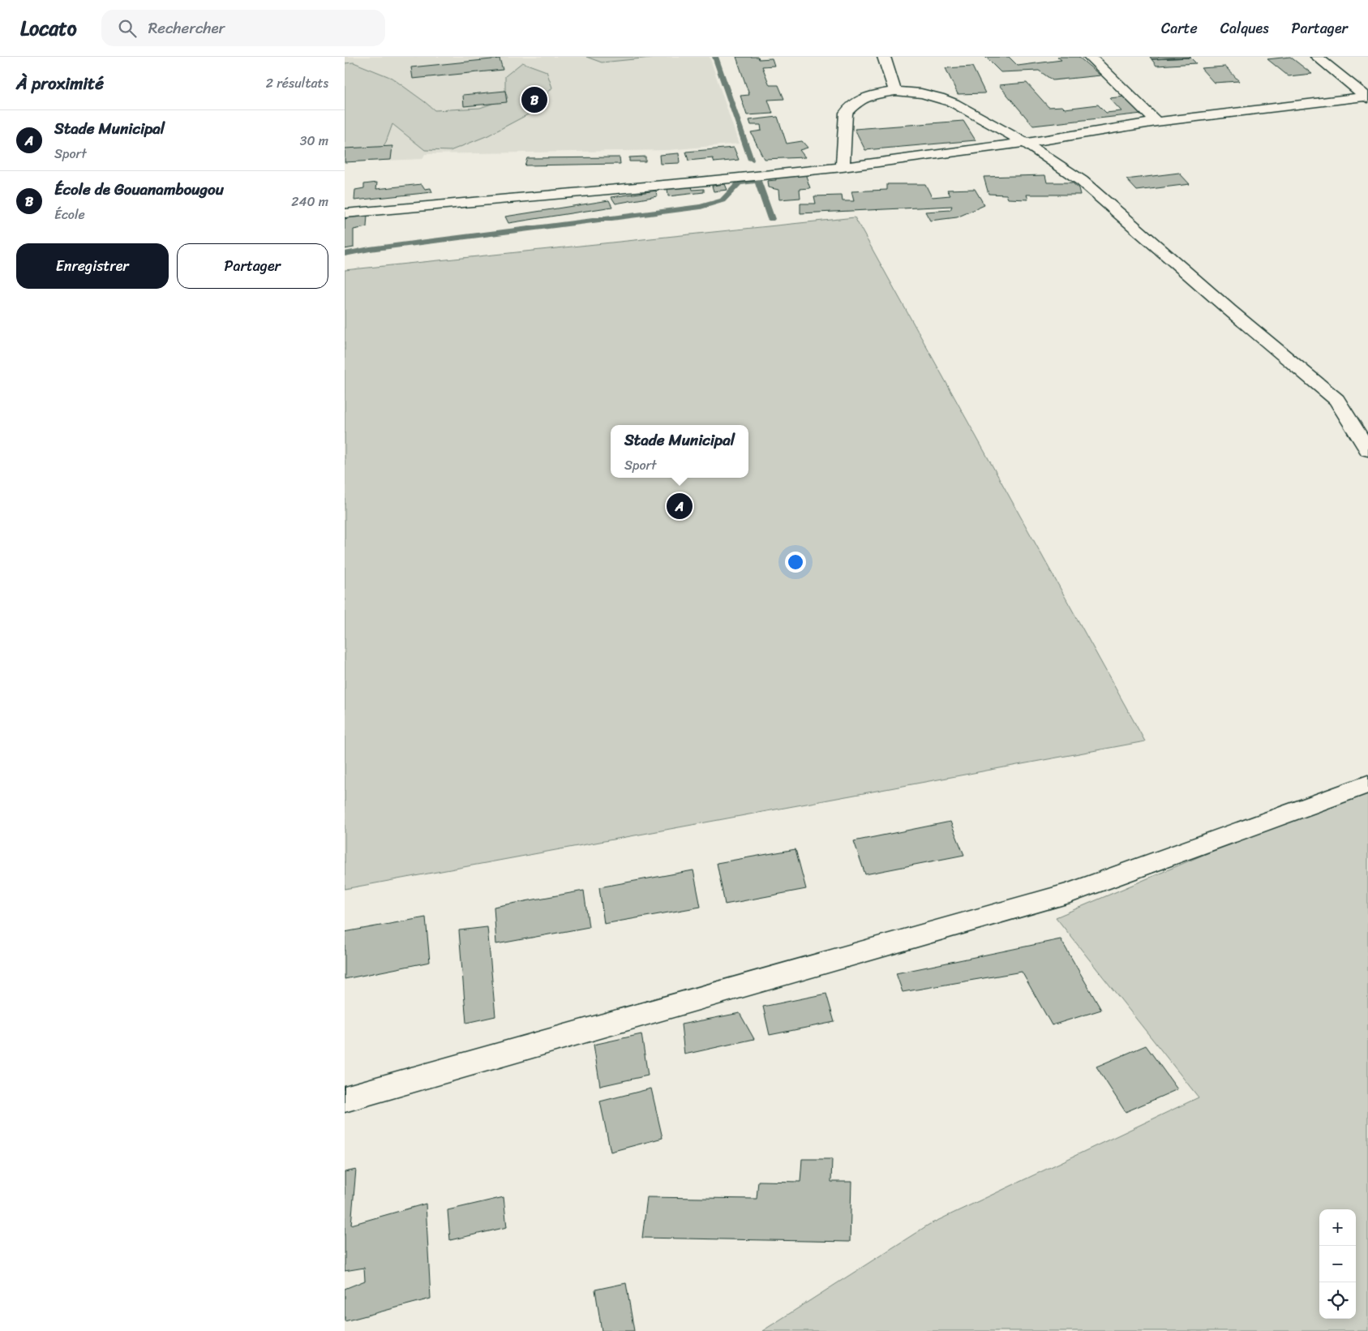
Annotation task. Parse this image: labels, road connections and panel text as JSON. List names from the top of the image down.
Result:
{
  "page": {
    "header": "Locato",
    "search": "Rechercher",
    "nav": ["Carte", "Calques", "Partager"],
    "heading": ["À proximité", "2 résultats"],
    "pins": ["B", "A"],
    "list": [
      {
        "mark": "A",
        "name": "Stade Municipal",
        "note": "Sport",
        "value": "30 m"
      },
      {
        "mark": "B",
        "name": "École de Gouanambougou",
        "note": "École",
        "value": "240 m"
      }
    ],
    "buttons": ["Enregistrer", "Partager"],
    "popup": ["Stade Municipal", "Sport"],
    "map_buttons": ["+", "−"]
  }
}
